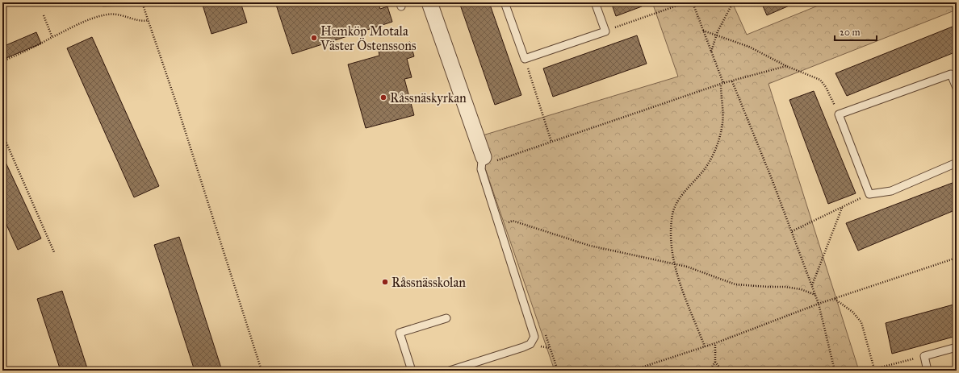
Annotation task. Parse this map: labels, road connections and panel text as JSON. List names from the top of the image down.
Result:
{
  "places": ["Hemköp Motala Väster Östenssons", "Råssnäskyrkan", "Råssnässkolan"],
  "scale_bar": "20 m"
}
